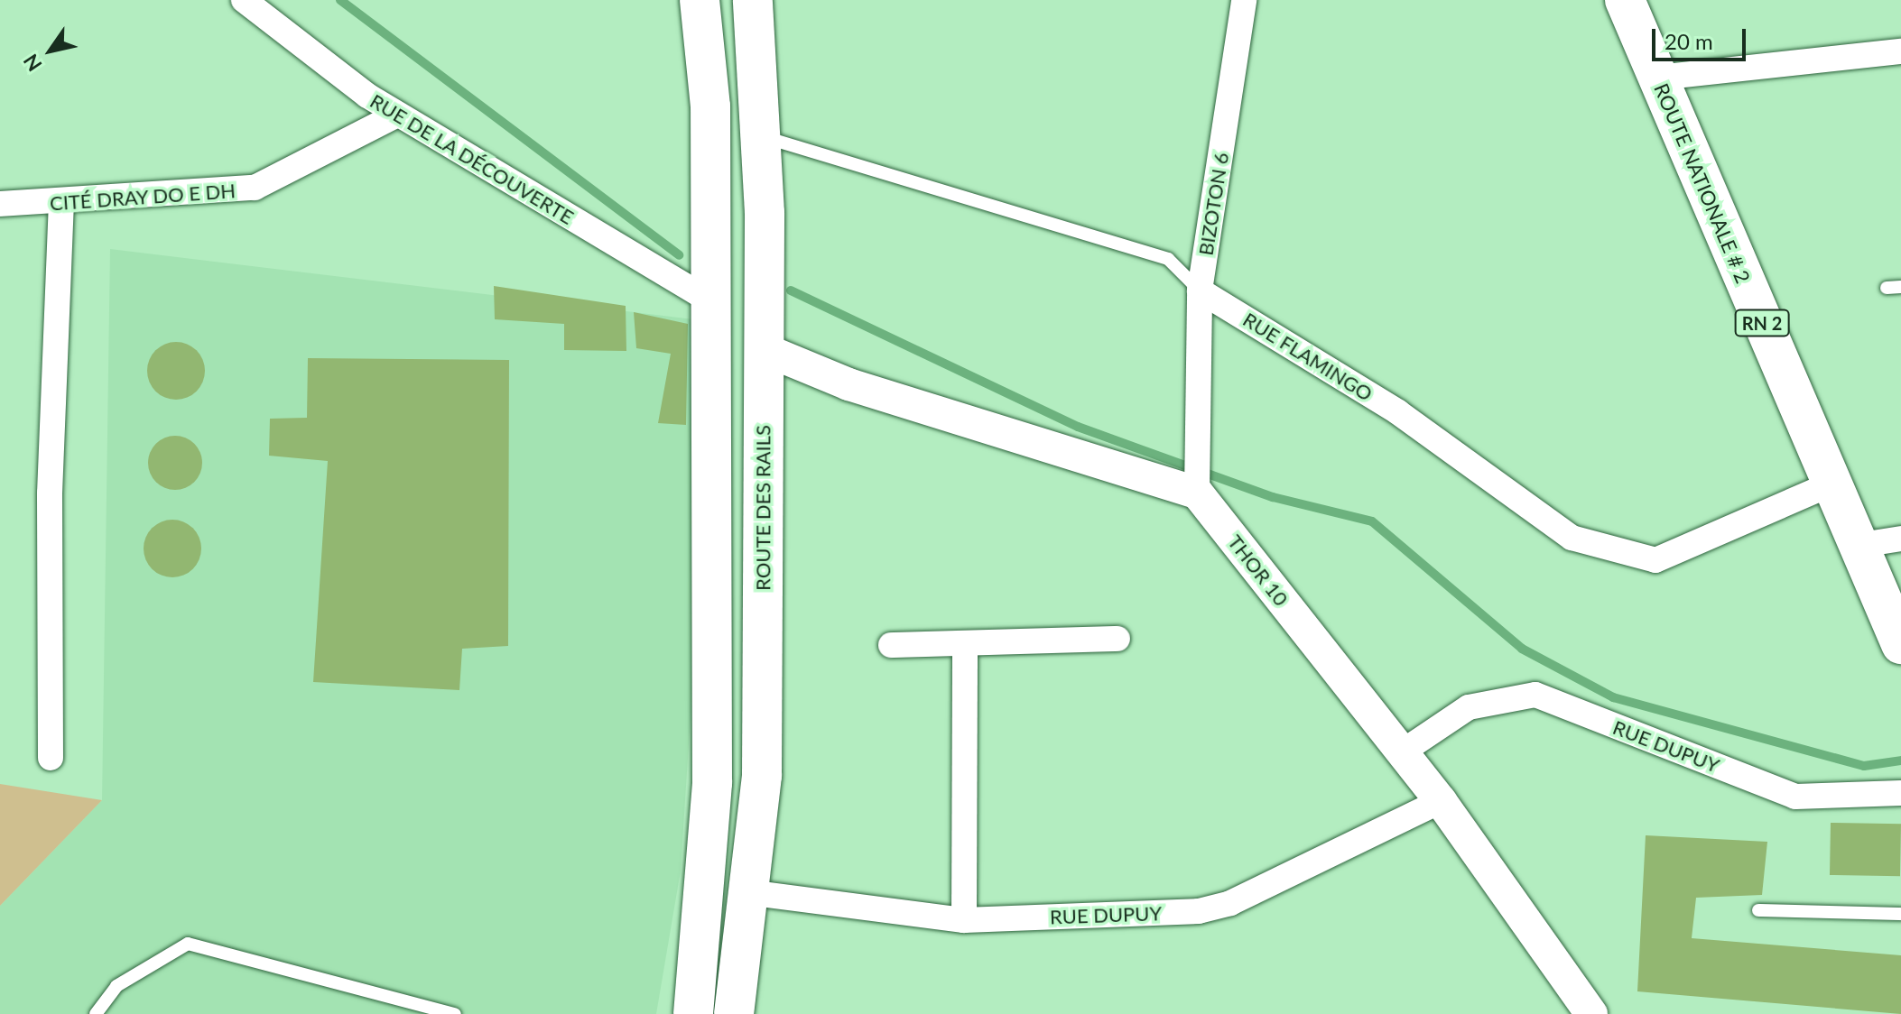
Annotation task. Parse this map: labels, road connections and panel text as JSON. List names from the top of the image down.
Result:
{
  "streets": {
    "main road": ["ROUTE NATIONALE # 2", "RN 2", "ROUTE DES RAILS"],
    "street": [
      "RUE DE LA DÉCOUVERTE",
      "CITÉ DRAY DO E DH",
      "BIZOTON 6",
      "RUE FLAMINGO",
      "THOR 10",
      "RUE DUPUY"
    ]
  },
  "crossings": [
    ["RUE DE LA DÉCOUVERTE", "CITÉ DRAY DO E DH"],
    ["ROUTE NATIONALE # 2", "RUE FLAMINGO"],
    ["BIZOTON 6", "RUE FLAMINGO"],
    ["BIZOTON 6", "THOR 10"],
    ["RUE FLAMINGO", "ROUTE DES RAILS"],
    ["ROUTE DES RAILS", "RUE DUPUY"],
    ["THOR 10", "RUE DUPUY"]
  ],
  "scale_bar": "20 m",
  "north": "bottom left"
}
